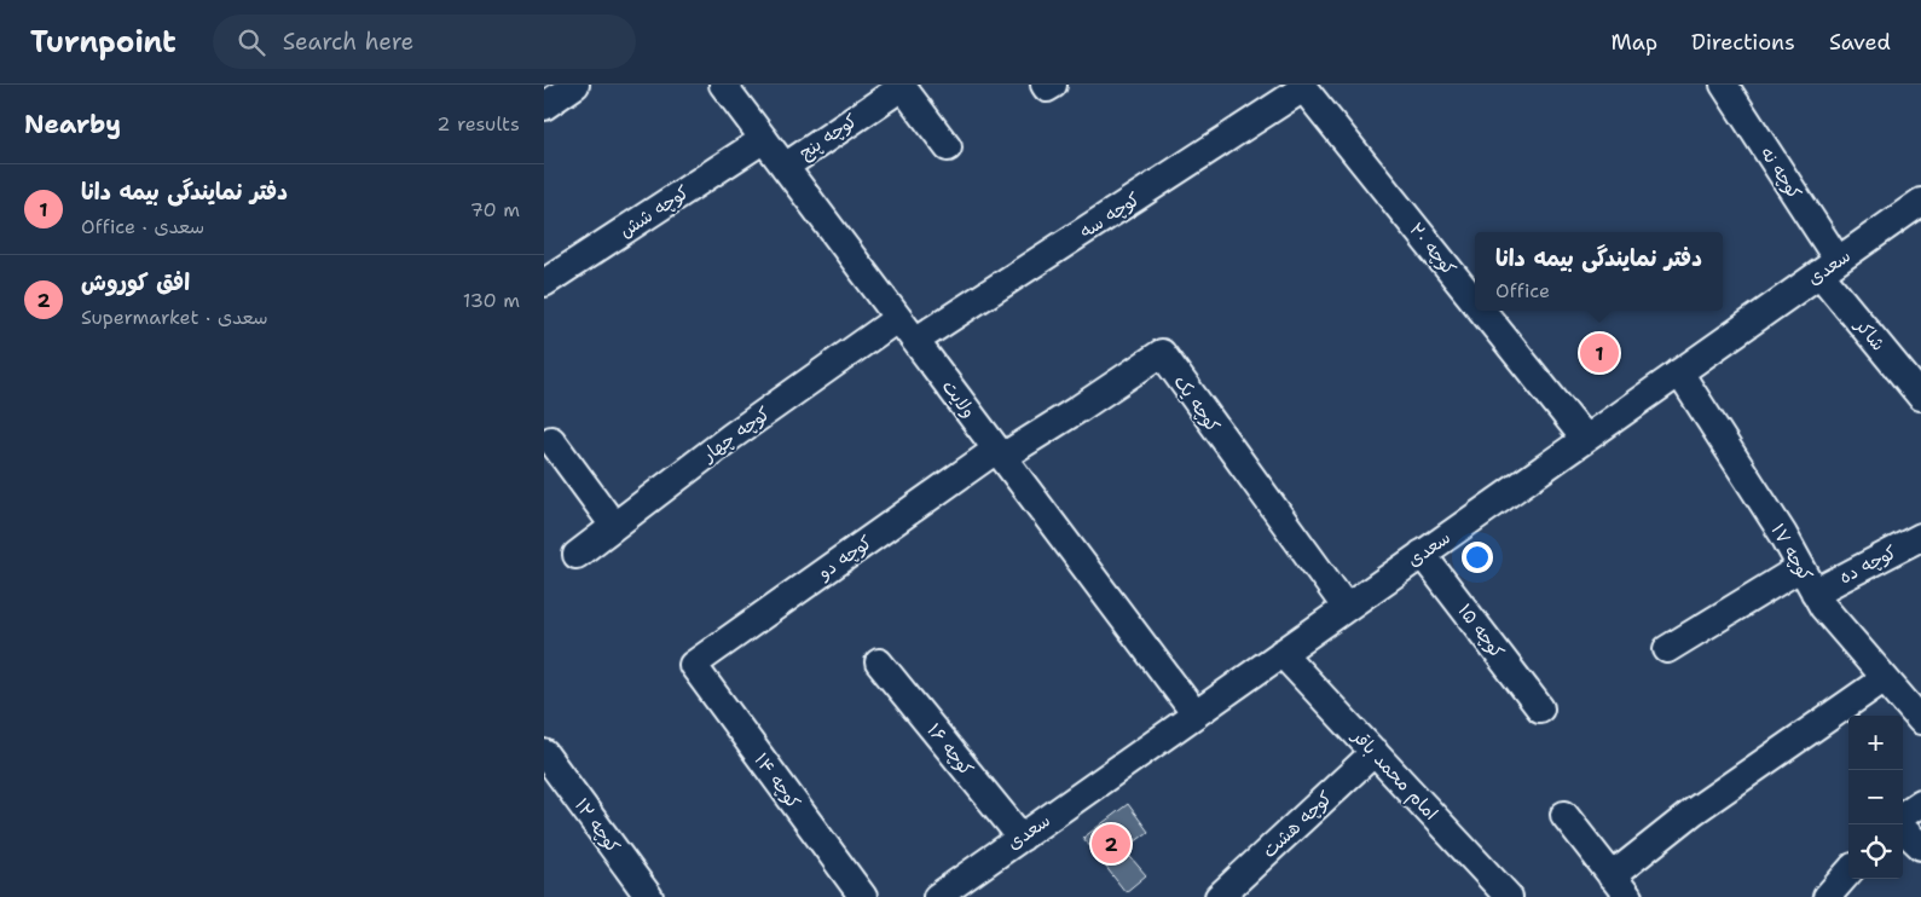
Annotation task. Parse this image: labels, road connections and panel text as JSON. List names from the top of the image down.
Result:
{
  "streets": {
    "street": [
      "کوچه پنج",
      "کوچه نه",
      "کوچه شش",
      "کوچه سه",
      "کوچه ۲۰",
      "سعدی",
      "شاکر",
      "ولایت",
      "کوچه یک",
      "کوچه چهار",
      "کوچه ۱۷",
      "کوچه دو",
      "کوچه ده",
      "کوچه ۱۵",
      "کوچه ۱۶",
      "امام محمد باقر",
      "کوچه ۱۴",
      "کوچه هشت",
      "کوچه ۱۲"
    ]
  },
  "crossings": [
    ["کوچه پنج", "ولایت"],
    ["کوچه نه", "سعدی"],
    ["کوچه نه", "شاکر"],
    ["کوچه شش", "ولایت"],
    ["کوچه سه", "کوچه ۲۰"],
    ["کوچه سه", "ولایت"],
    ["کوچه ۲۰", "سعدی"],
    ["سعدی", "شاکر"],
    ["سعدی", "ولایت"],
    ["سعدی", "کوچه یک"],
    ["سعدی", "کوچه ۱۷"],
    ["سعدی", "کوچه ۱۵"],
    ["سعدی", "کوچه ۱۶"],
    ["سعدی", "امام محمد باقر"],
    ["ولایت", "کوچه یک"],
    ["ولایت", "کوچه چهار"],
    ["ولایت", "کوچه دو"],
    ["کوچه یک", "کوچه دو"],
    ["کوچه ۱۷", "کوچه ده"],
    ["کوچه دو", "کوچه ۱۴"],
    ["امام محمد باقر", "کوچه هشت"]
  ],
  "page": {
    "header": "Turnpoint",
    "search": "Search here",
    "nav": ["Map", "Directions", "Saved"],
    "heading": ["Nearby", "2 results"],
    "list": [
      {
        "mark": "1",
        "name": "دفتر نمایندگی بیمه دانا",
        "note": "Office · سعدی",
        "value": "70 m"
      },
      {
        "mark": "2",
        "name": "افق کوروش",
        "note": "Supermarket · سعدی",
        "value": "130 m"
      }
    ],
    "popup": ["دفتر نمایندگی بیمه دانا", "Office"],
    "pins": ["1", "2"],
    "map_buttons": ["+", "−"]
  }
}
